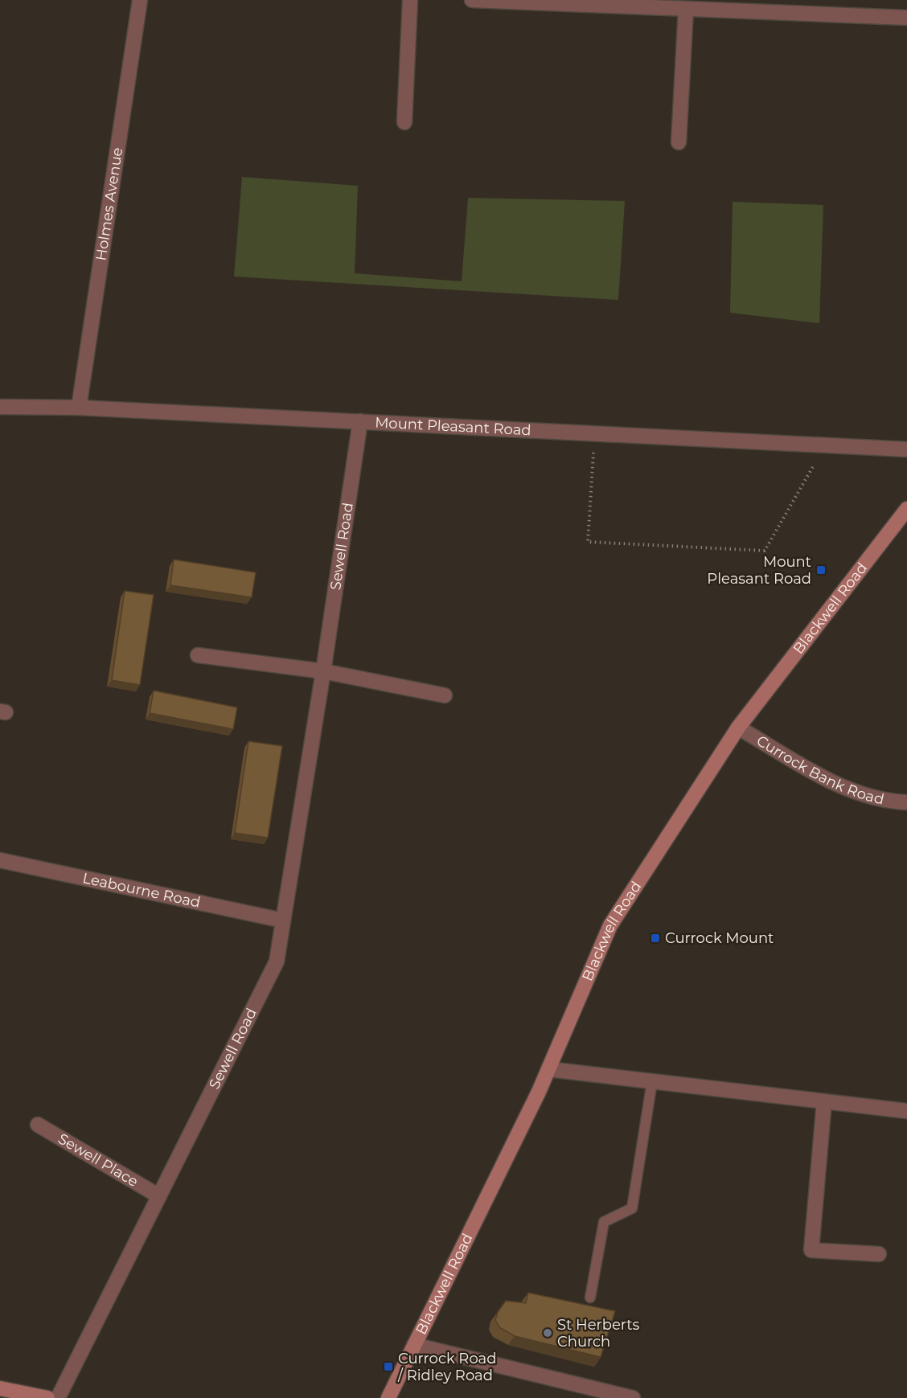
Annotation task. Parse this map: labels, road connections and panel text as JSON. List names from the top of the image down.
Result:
{
  "streets": {
    "street": [
      "Holmes Avenue",
      "Mount Pleasant Road",
      "Sewell Road",
      "Blackwell Road",
      "Currock Bank Road",
      "Leabourne Road",
      "Sewell Place"
    ]
  },
  "crossings": [
    ["Holmes Avenue", "Mount Pleasant Road"],
    ["Mount Pleasant Road", "Sewell Road"],
    ["Sewell Road", "Leabourne Road"],
    ["Sewell Road", "Sewell Place"],
    ["Blackwell Road", "Currock Bank Road"]
  ],
  "places": {
    "transit": ["Mount Pleasant Road", "Currock Mount", "Currock Road / Ridley Road"],
    "other": ["St Herberts Church"]
  }
}
